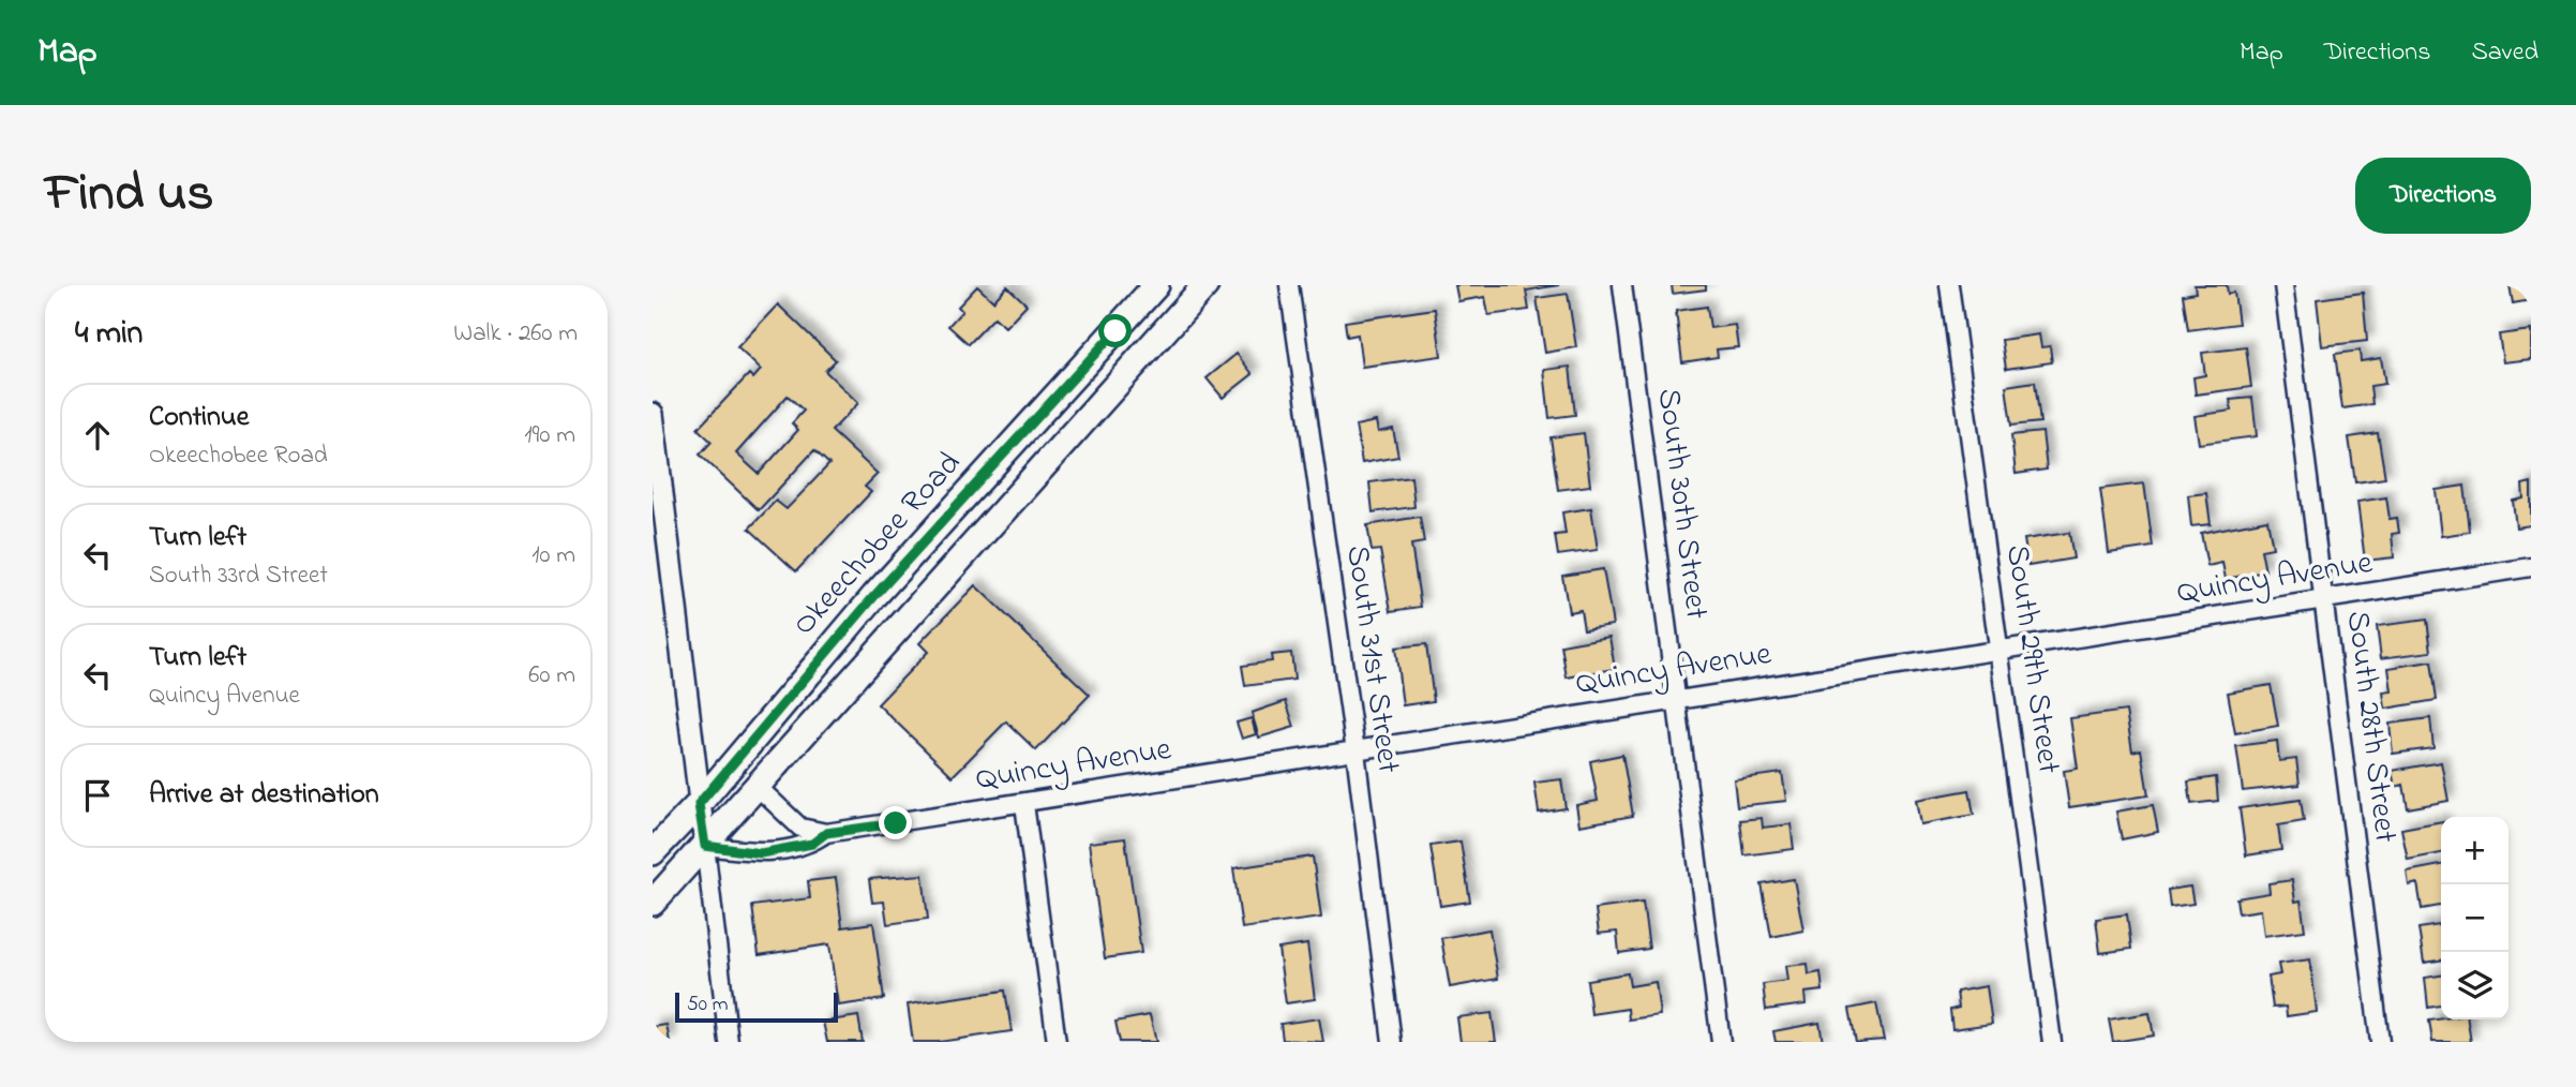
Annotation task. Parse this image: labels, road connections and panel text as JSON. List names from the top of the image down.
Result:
{
  "streets": {
    "main road": ["Okeechobee Road"],
    "street": [
      "South 30th Street",
      "Quincy Avenue",
      "South 31st Street",
      "South 29th Street",
      "South 28th Street"
    ]
  },
  "crossings": [
    ["South 30th Street", "Quincy Avenue"],
    ["Quincy Avenue", "South 31st Street"],
    ["Quincy Avenue", "South 29th Street"],
    ["Quincy Avenue", "South 28th Street"]
  ],
  "scale_bar": "50 m",
  "page": {
    "header": "Map",
    "nav": ["Map", "Directions", "Saved"],
    "title": "Find us",
    "buttons": "Directions",
    "heading": ["4 min", "Walk · 260 m"],
    "list": [
      ["Continue", "Okeechobee Road", "190 m"],
      ["Turn left", "South 33rd Street", "10 m"],
      ["Turn left", "Quincy Avenue", "60 m"],
      "Arrive at destination"
    ],
    "map_buttons": ["+", "−"],
    "scale": "50 m"
  }
}
